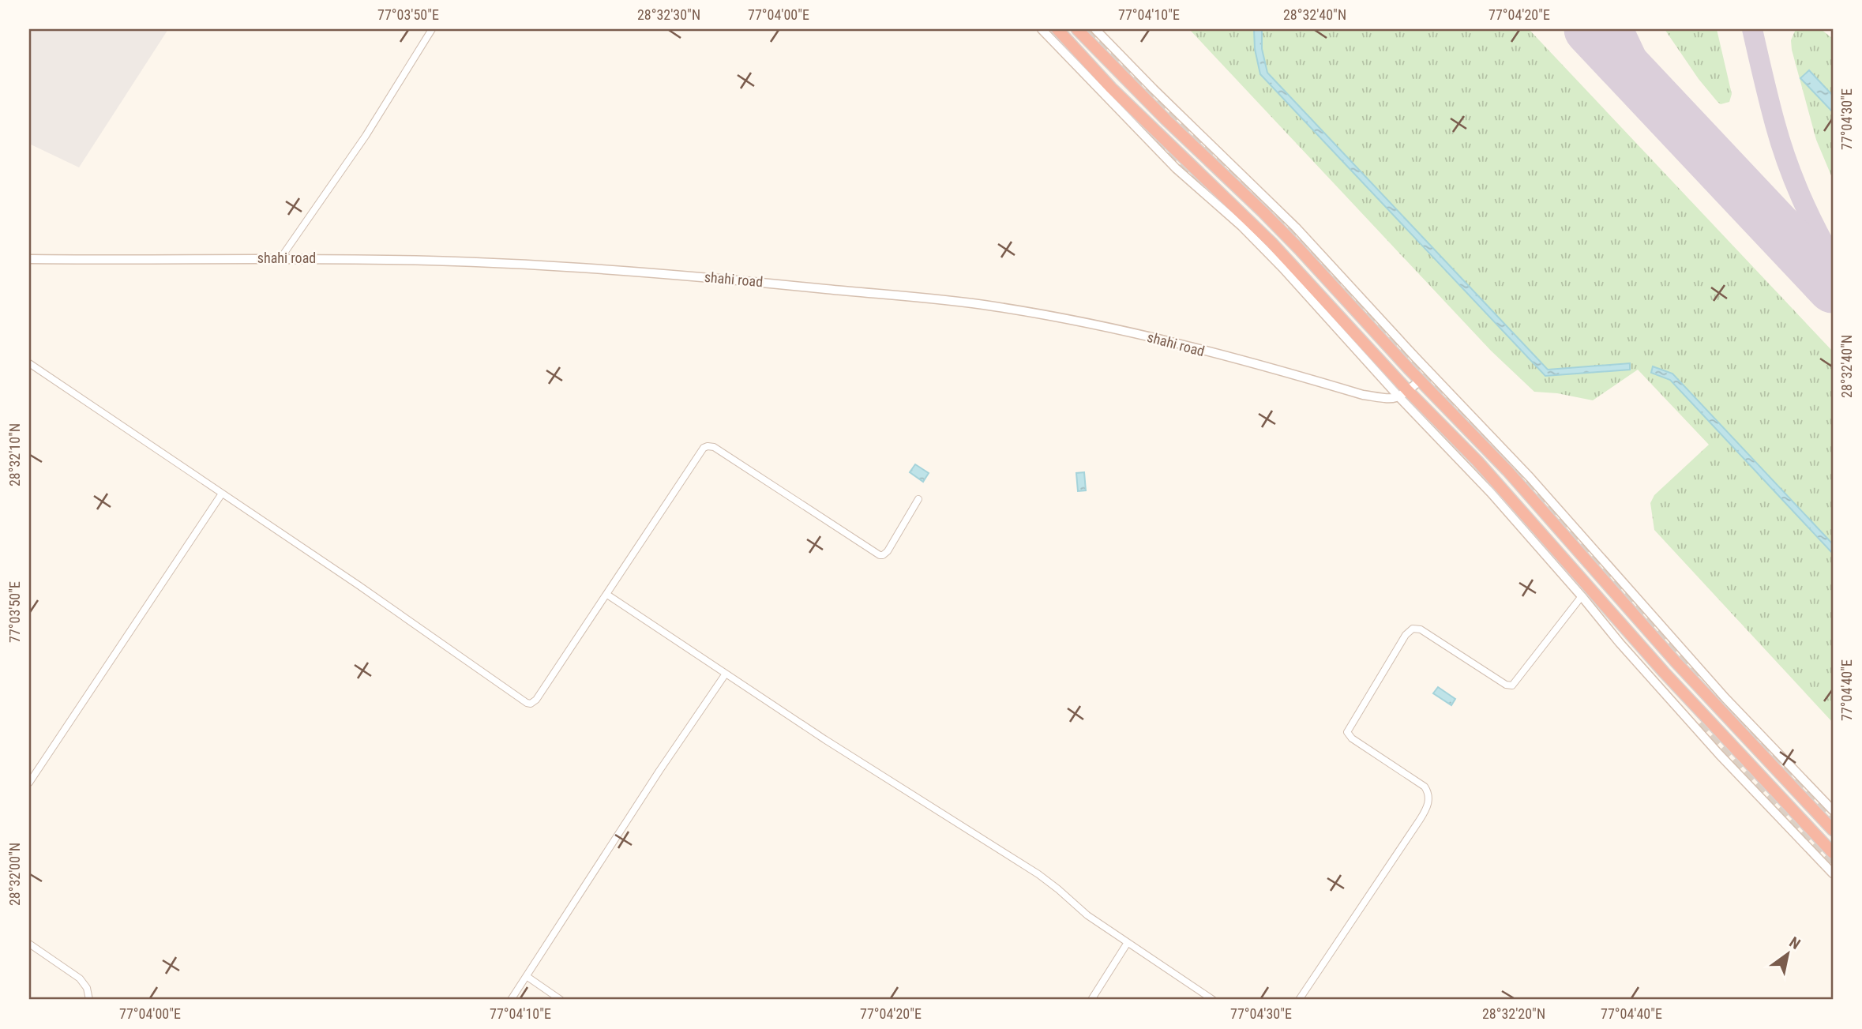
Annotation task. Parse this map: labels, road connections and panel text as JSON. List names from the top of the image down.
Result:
{
  "streets": {
    "street": ["shahi road"]
  },
  "north": "top right",
  "coordinates": [
    "77°03'50\"E",
    "28°32'30\"N",
    "77°04'00\"E",
    "77°04'10\"E",
    "28°32'40\"N",
    "77°04'20\"E",
    "77°04'30\"E",
    "28°32'10\"N",
    "77°04'40\"E",
    "28°32'00\"N",
    "28°32'20\"N"
  ]
}
